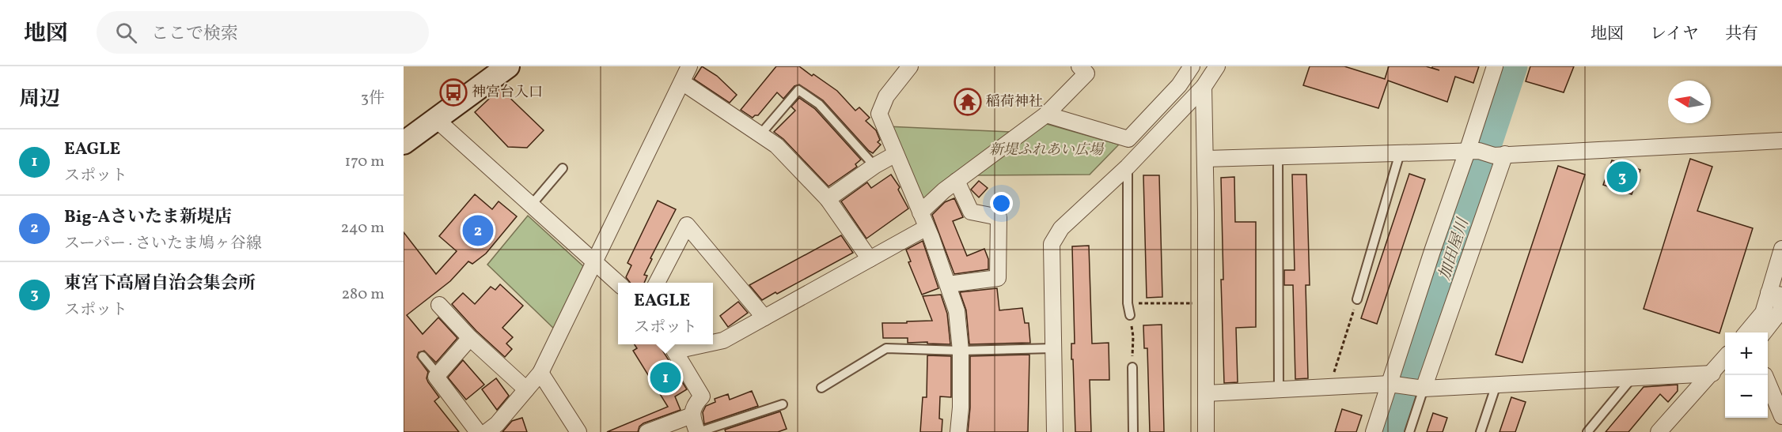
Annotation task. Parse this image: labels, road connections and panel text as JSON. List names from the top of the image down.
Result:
{
  "water": ["加田屋川"],
  "parks": ["新堤ふれあい広場"],
  "places": {
    "bus stop": ["神宮台入口"],
    "temple": ["稲荷神社"]
  },
  "north": "left",
  "page": {
    "header": "地図",
    "search": "ここで検索",
    "nav": ["地図", "レイヤ", "共有"],
    "heading": ["周辺", "3件"],
    "list": [
      {
        "mark": "1",
        "name": "EAGLE",
        "note": "スポット",
        "value": "170 m"
      },
      {
        "mark": "2",
        "name": "Big-Aさいたま新堤店",
        "note": "スーパー · さいたま鳩ヶ谷線",
        "value": "240 m"
      },
      {
        "mark": "3",
        "name": "東宮下高層自治会集会所",
        "note": "スポット",
        "value": "280 m"
      }
    ],
    "pins": ["3", "2", "1"],
    "popup": ["EAGLE", "スポット"],
    "map_buttons": ["+", "−"]
  }
}
